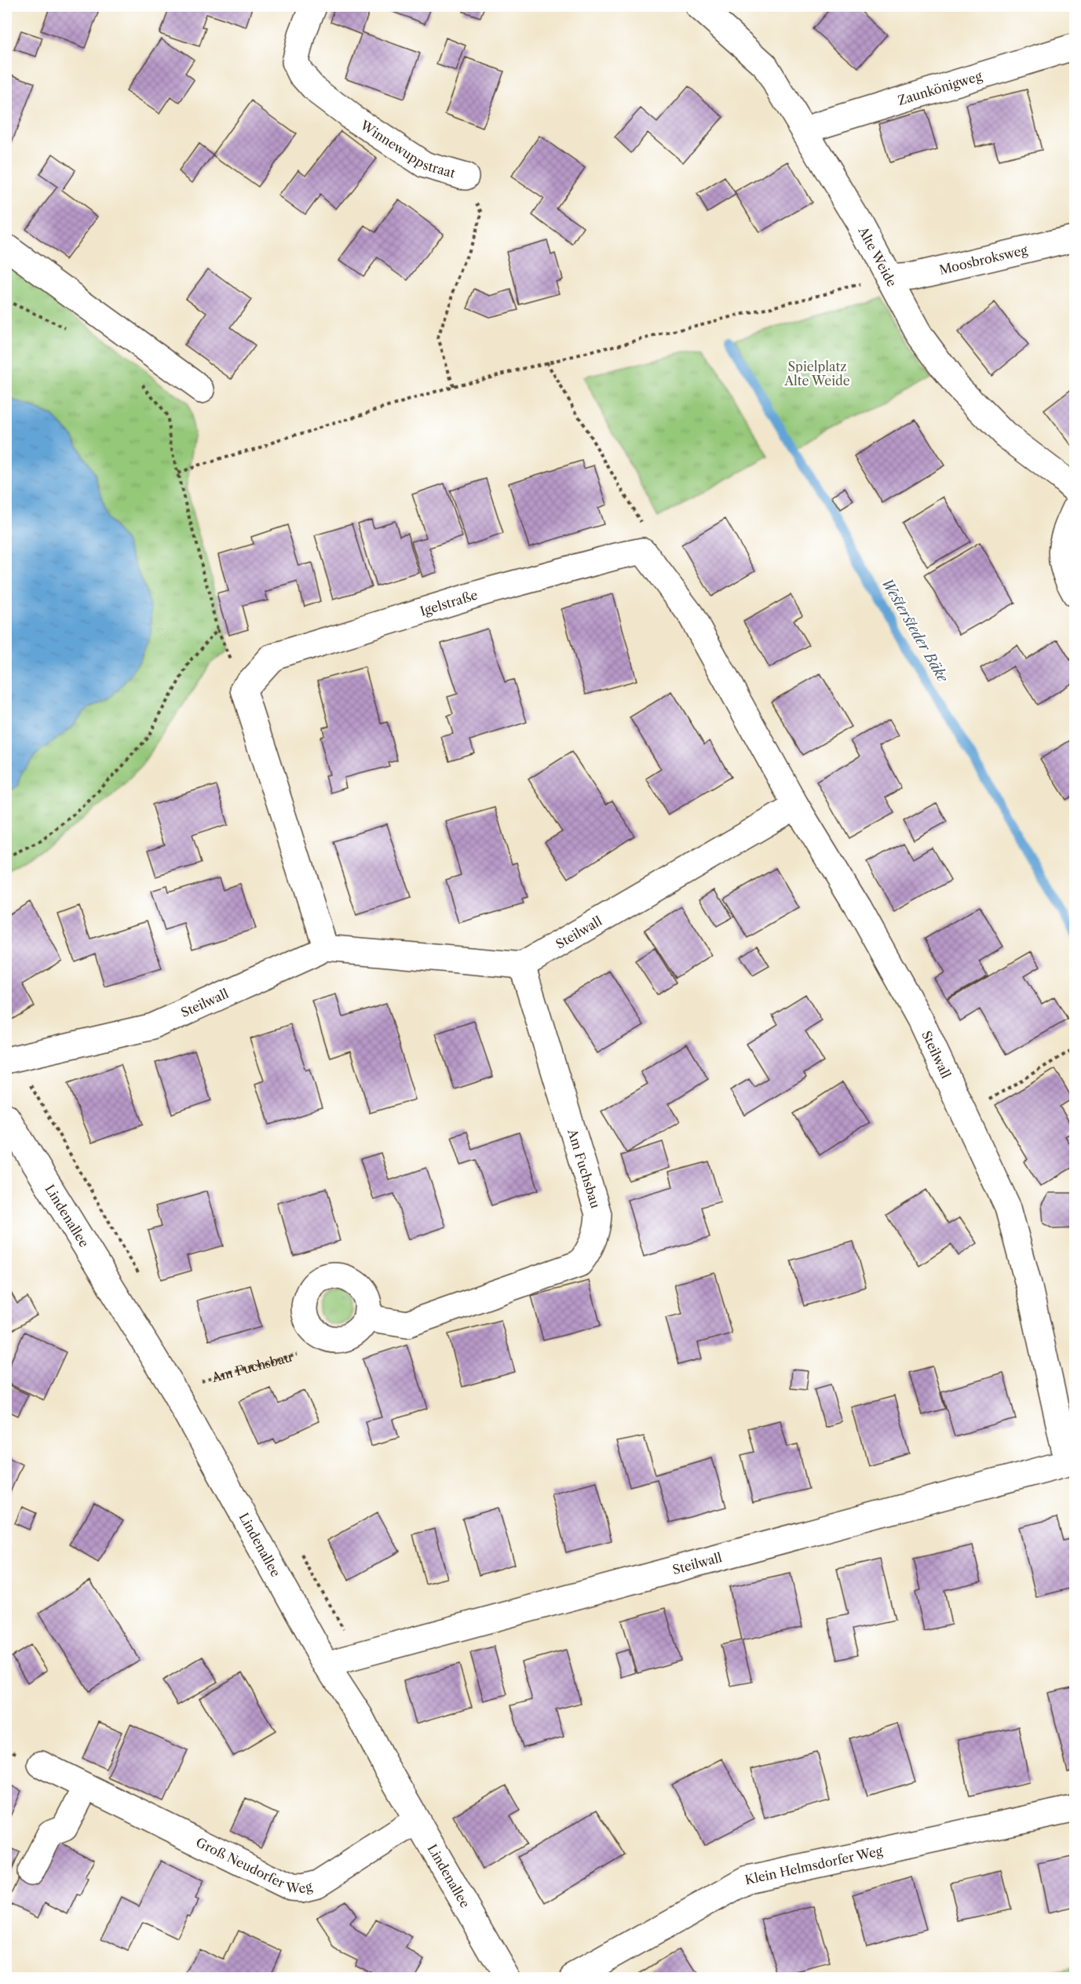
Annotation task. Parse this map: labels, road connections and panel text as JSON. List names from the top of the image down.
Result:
{
  "streets": {
    "street": [
      "Zaunkönigweg",
      "Winnewuppstraat",
      "Alte Weide",
      "Moosbroksweg",
      "Igelstraße",
      "Steilwall",
      "Am Fuchsbau",
      "Lindenallee",
      "Groß Neudorfer Weg",
      "Klein Helmsdorfer Weg"
    ]
  },
  "crossings": [
    ["Zaunkönigweg", "Alte Weide"],
    ["Alte Weide", "Moosbroksweg"],
    ["Igelstraße", "Steilwall"],
    ["Steilwall", "Am Fuchsbau"],
    ["Steilwall", "Lindenallee"],
    ["Lindenallee", "Groß Neudorfer Weg"]
  ],
  "water": ["Westersteder Bäke"],
  "parks": ["Spielplatz Alte Weide"]
}
